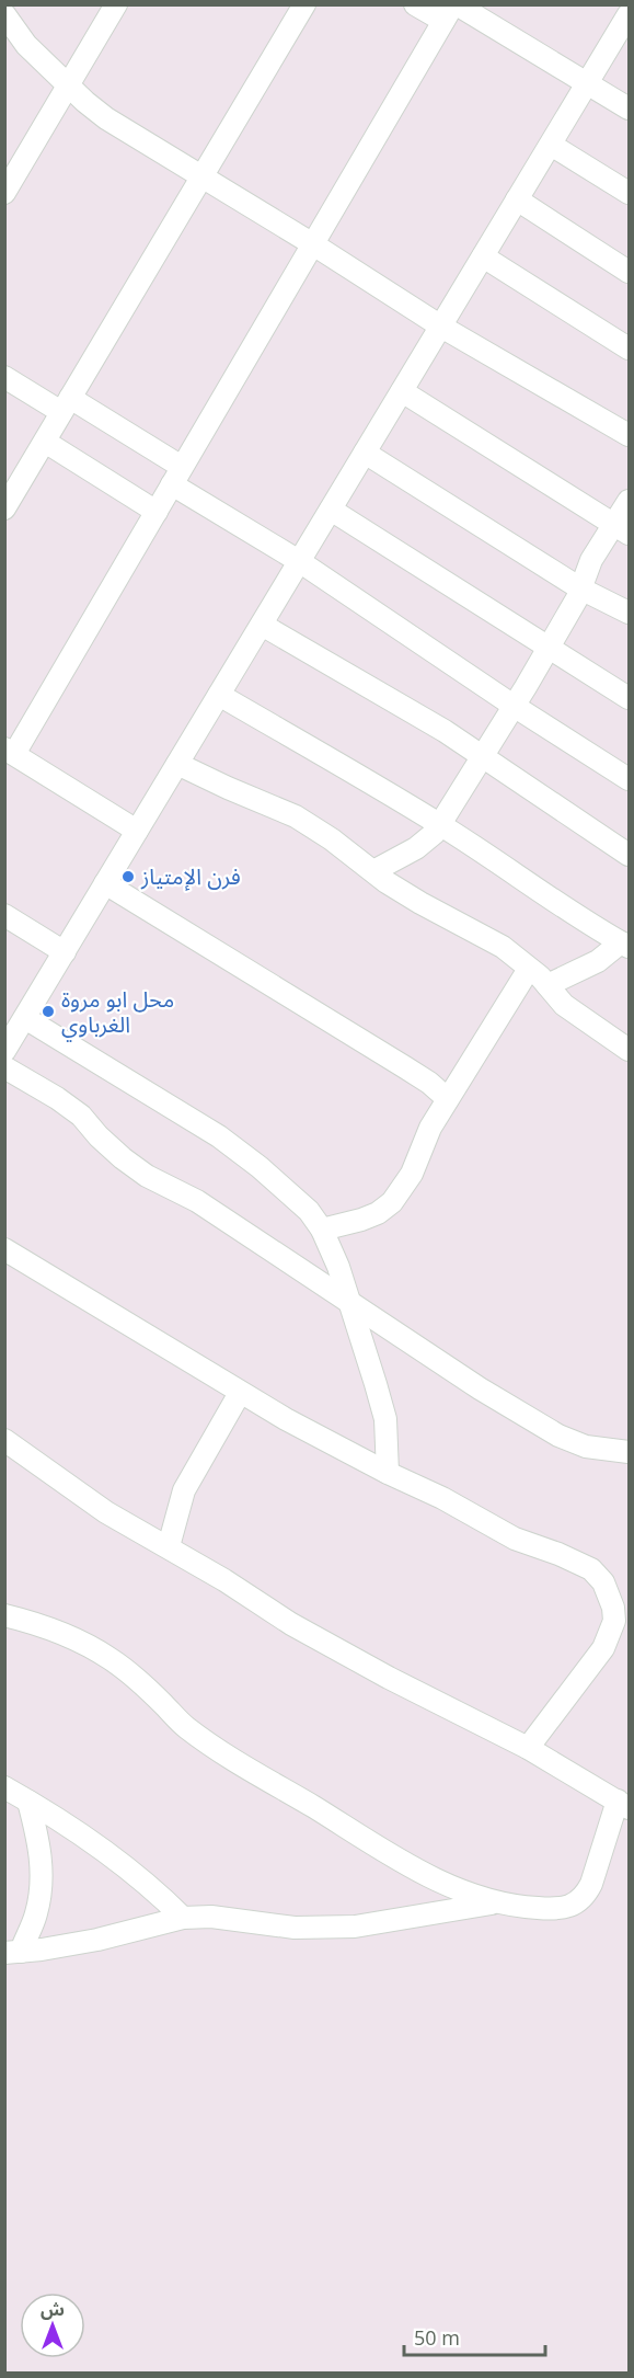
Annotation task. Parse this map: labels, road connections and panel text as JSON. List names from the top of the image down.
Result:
{
  "places": ["فرن الإمتياز", "محل ابو مروة الغرباوي"],
  "scale_bar": "50 m",
  "north": "top"
}
